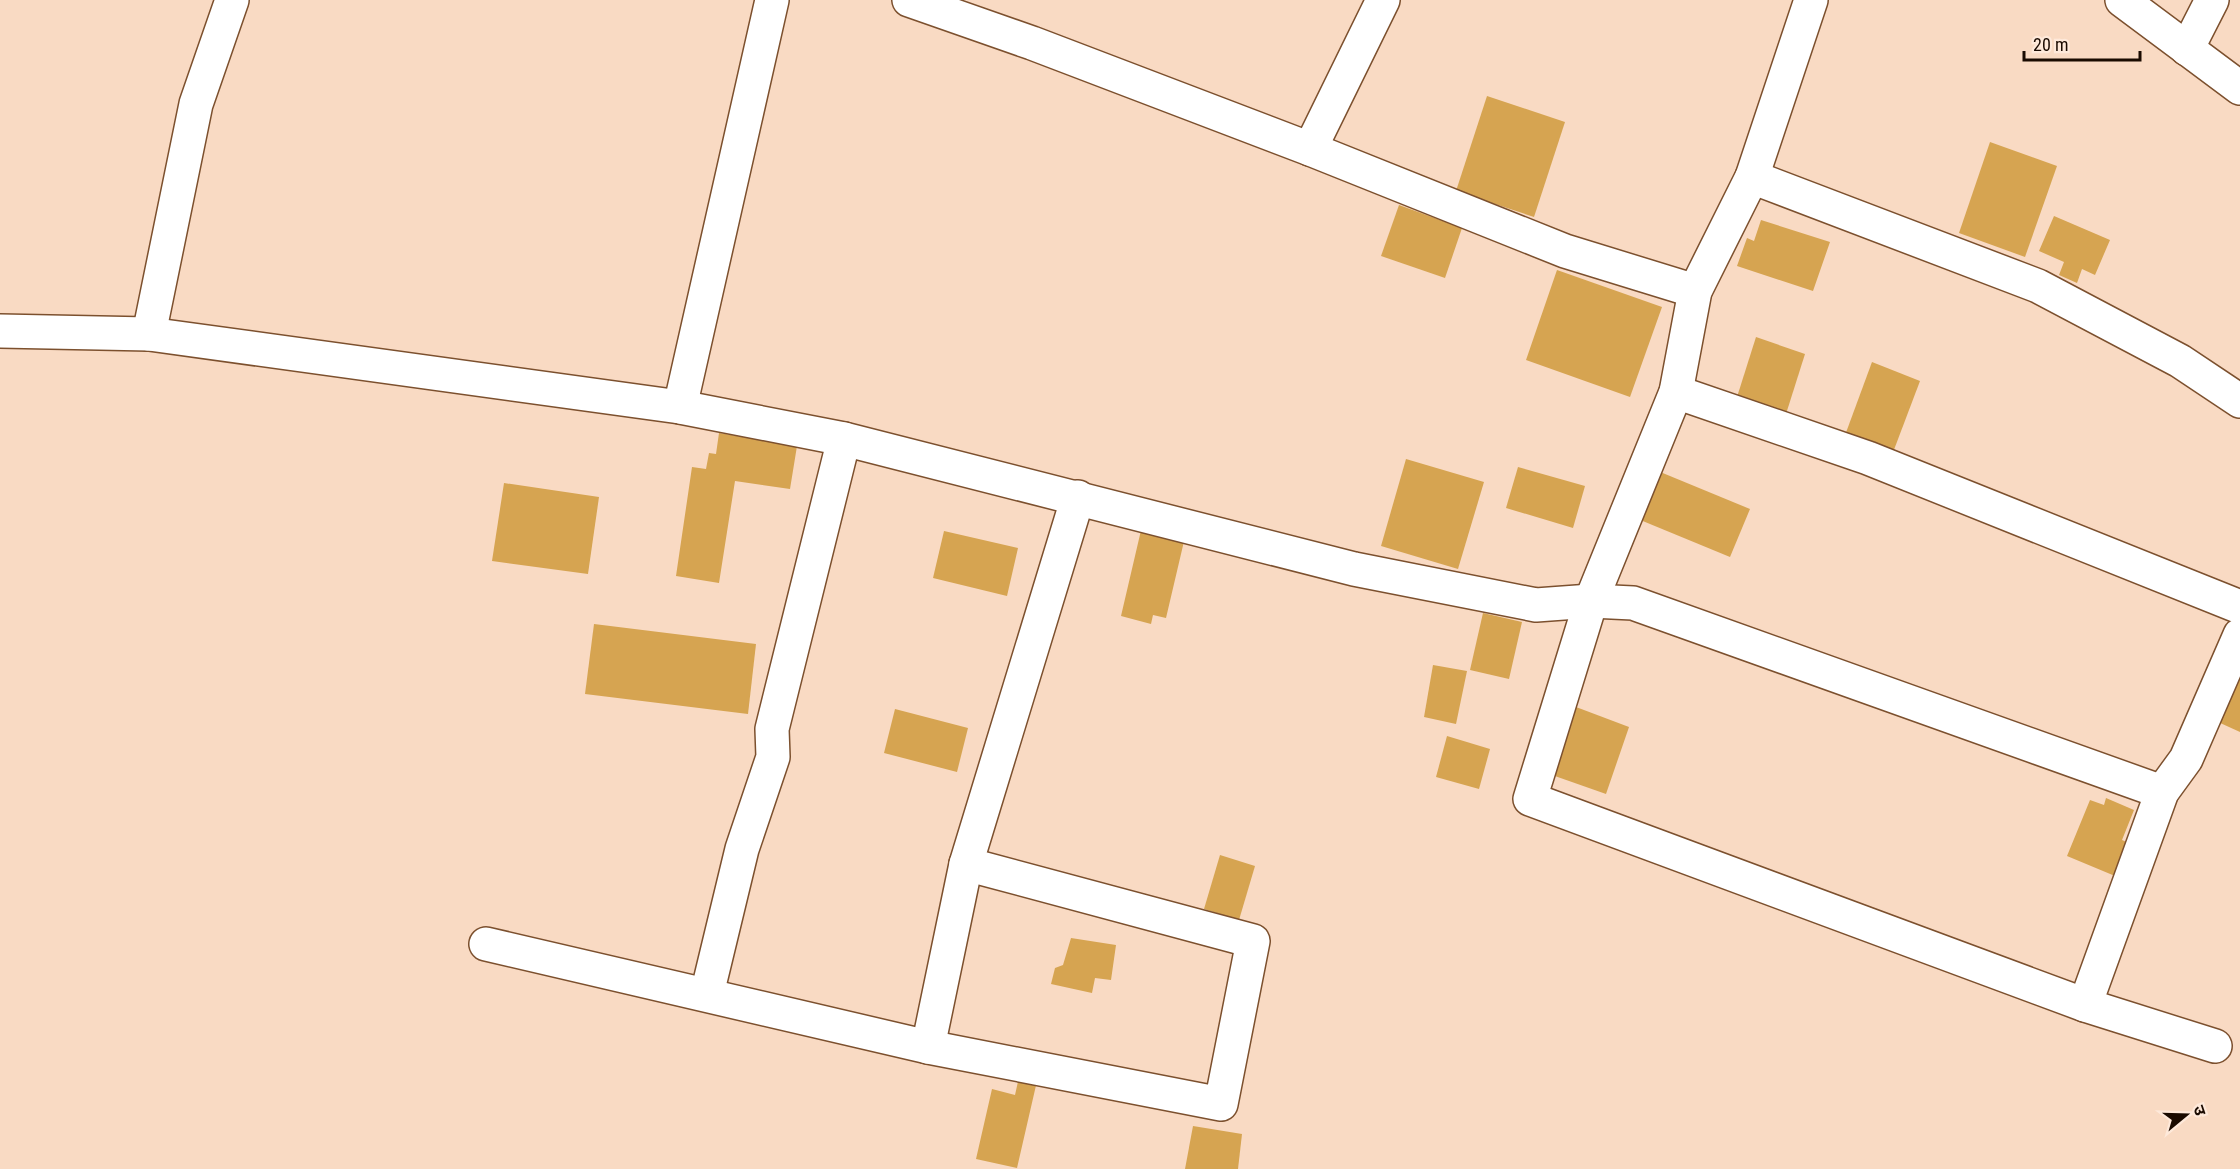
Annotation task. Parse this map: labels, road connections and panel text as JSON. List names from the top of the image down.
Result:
{
  "scale_bar": "20 m",
  "north": "right"
}
